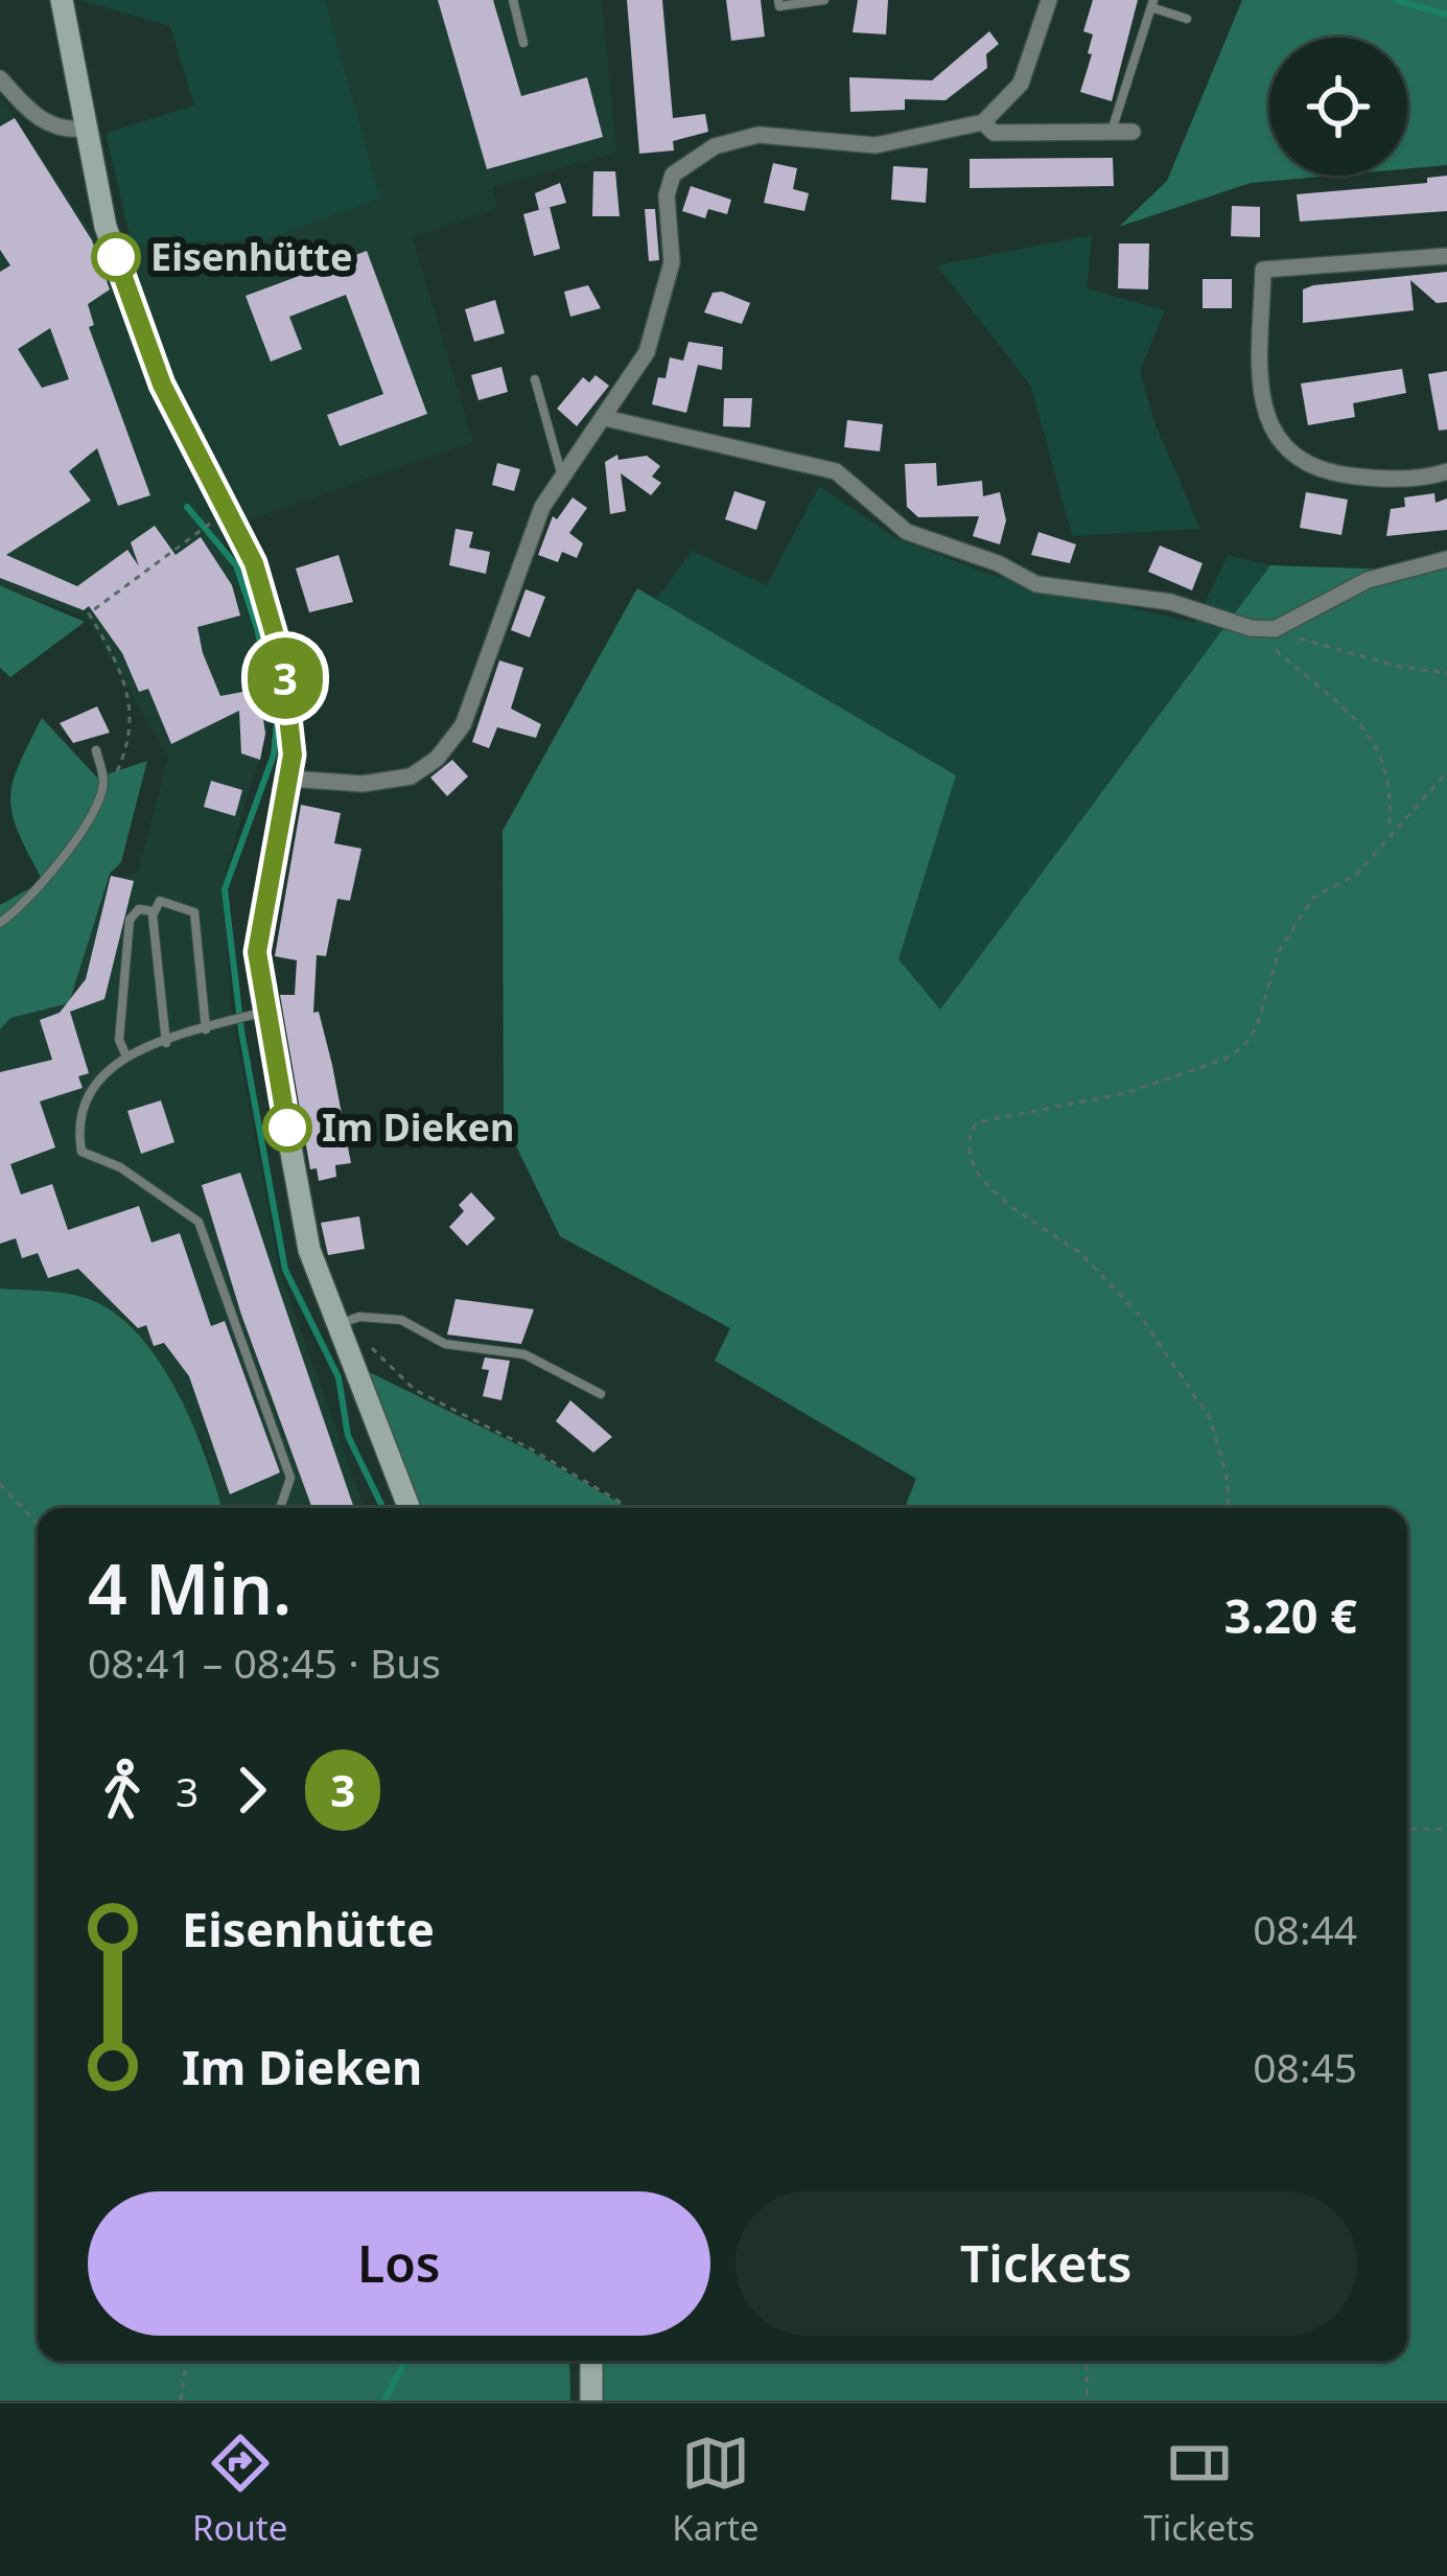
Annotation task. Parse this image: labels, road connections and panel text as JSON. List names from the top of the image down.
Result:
{
  "places": ["Eisenhütte", "Im Dieken"],
  "lines": ["bus line 3"],
  "page": {
    "on_map": "3",
    "heading": ["4 Min.", "08:41 – 08:45 · Bus", "3.20 €"],
    "legs": ["3", "3"],
    "list": [
      {
        "name": "Eisenhütte",
        "value": "08:44"
      },
      {
        "name": "Im Dieken",
        "value": "08:45"
      }
    ],
    "buttons": ["Los", "Tickets"],
    "tabs": ["Route", "Karte", "Tickets"]
  }
}
